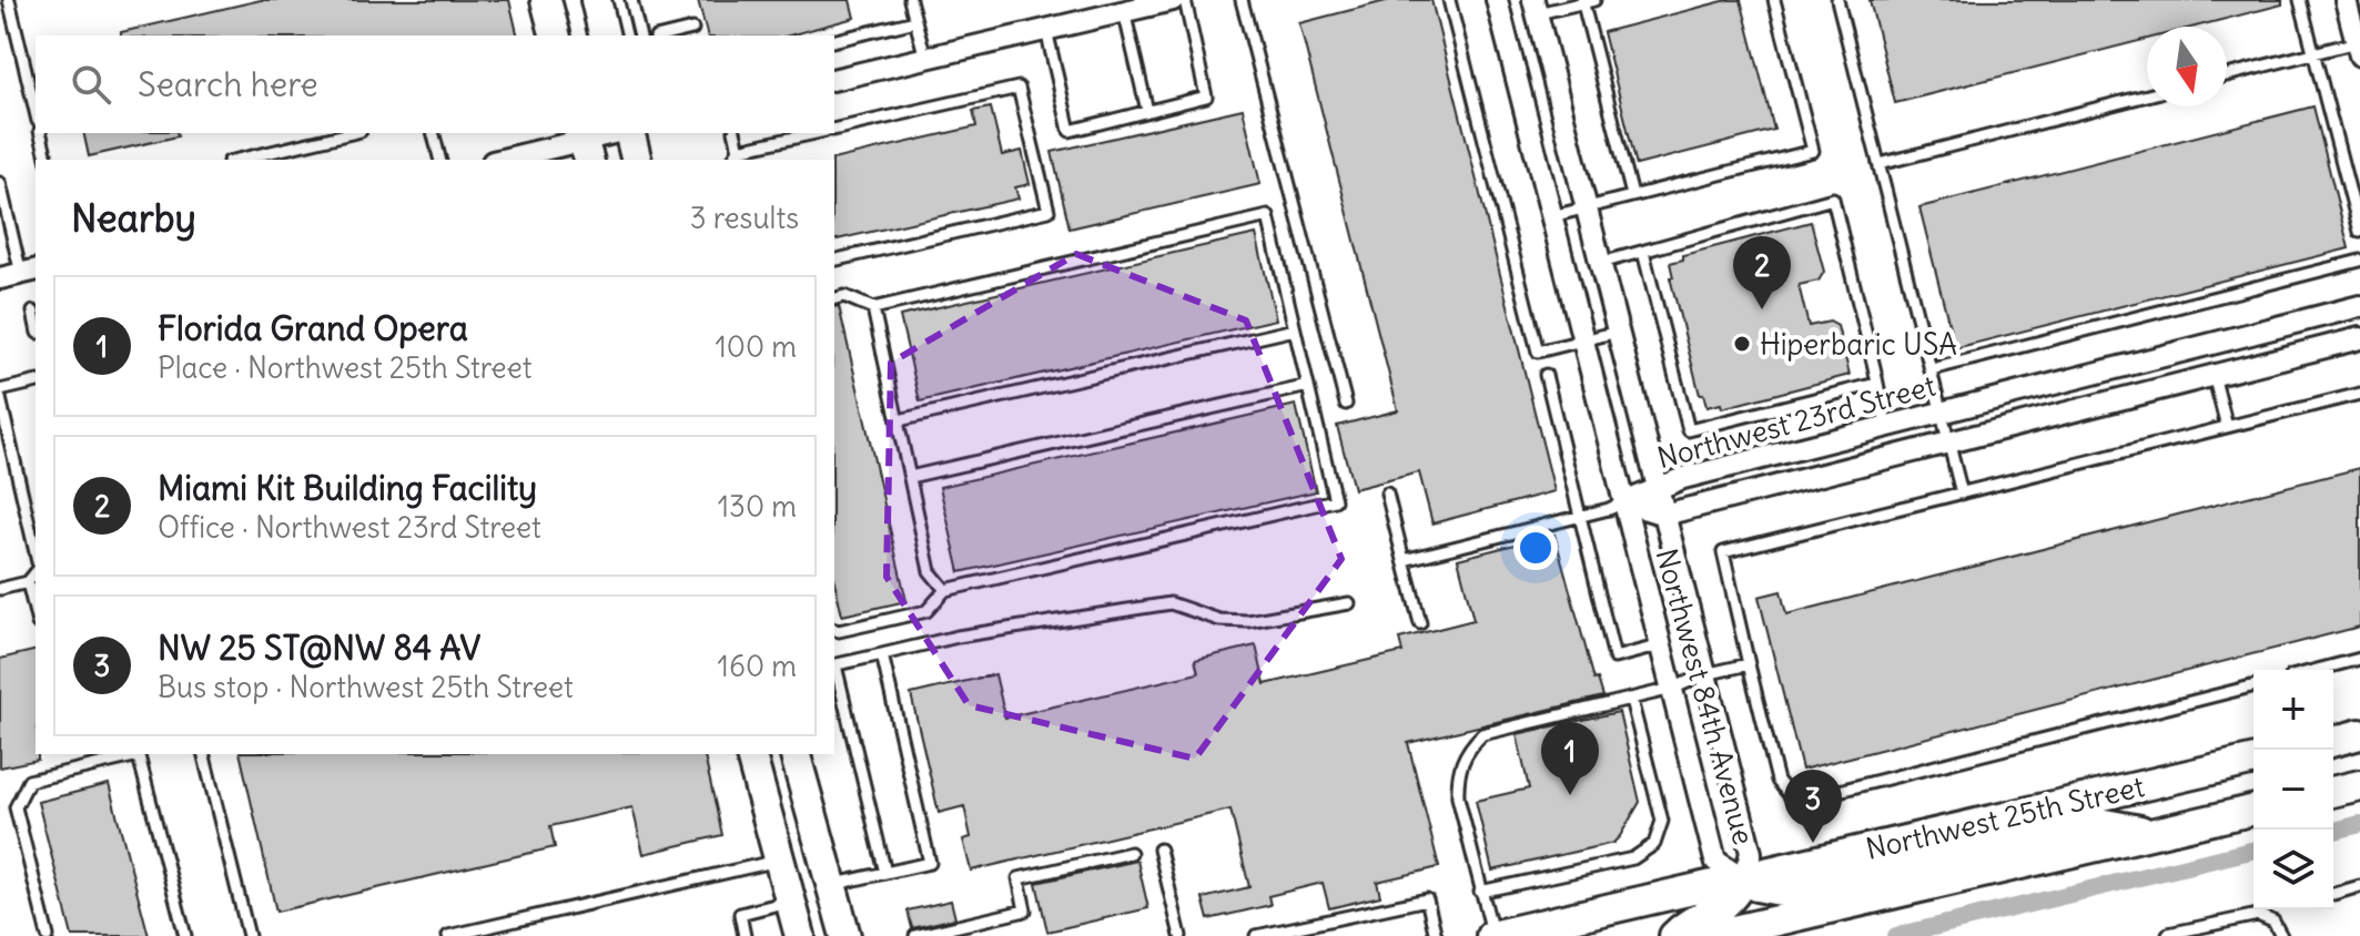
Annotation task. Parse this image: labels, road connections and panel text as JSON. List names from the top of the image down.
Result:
{
  "streets": {
    "main road": ["Northwest 25th Street"],
    "street": ["Northwest 23rd Street", "Northwest 84th Avenue"]
  },
  "crossings": [
    ["Northwest 23rd Street", "Northwest 84th Avenue"],
    ["Northwest 84th Avenue", "Northwest 25th Street"]
  ],
  "places": ["Hiperbaric USA"],
  "north": "bottom",
  "page": {
    "search": "Search here",
    "heading": ["Nearby", "3 results"],
    "pins": ["2", "1", "3"],
    "list": [
      {
        "mark": "1",
        "name": "Florida Grand Opera",
        "note": "Place · Northwest 25th Street",
        "value": "100 m"
      },
      {
        "mark": "2",
        "name": "Miami Kit Building Facility",
        "note": "Office · Northwest 23rd Street",
        "value": "130 m"
      },
      {
        "mark": "3",
        "name": "NW 25 ST@NW 84 AV",
        "note": "Bus stop · Northwest 25th Street",
        "value": "160 m"
      }
    ],
    "map_buttons": ["+", "−"]
  }
}
